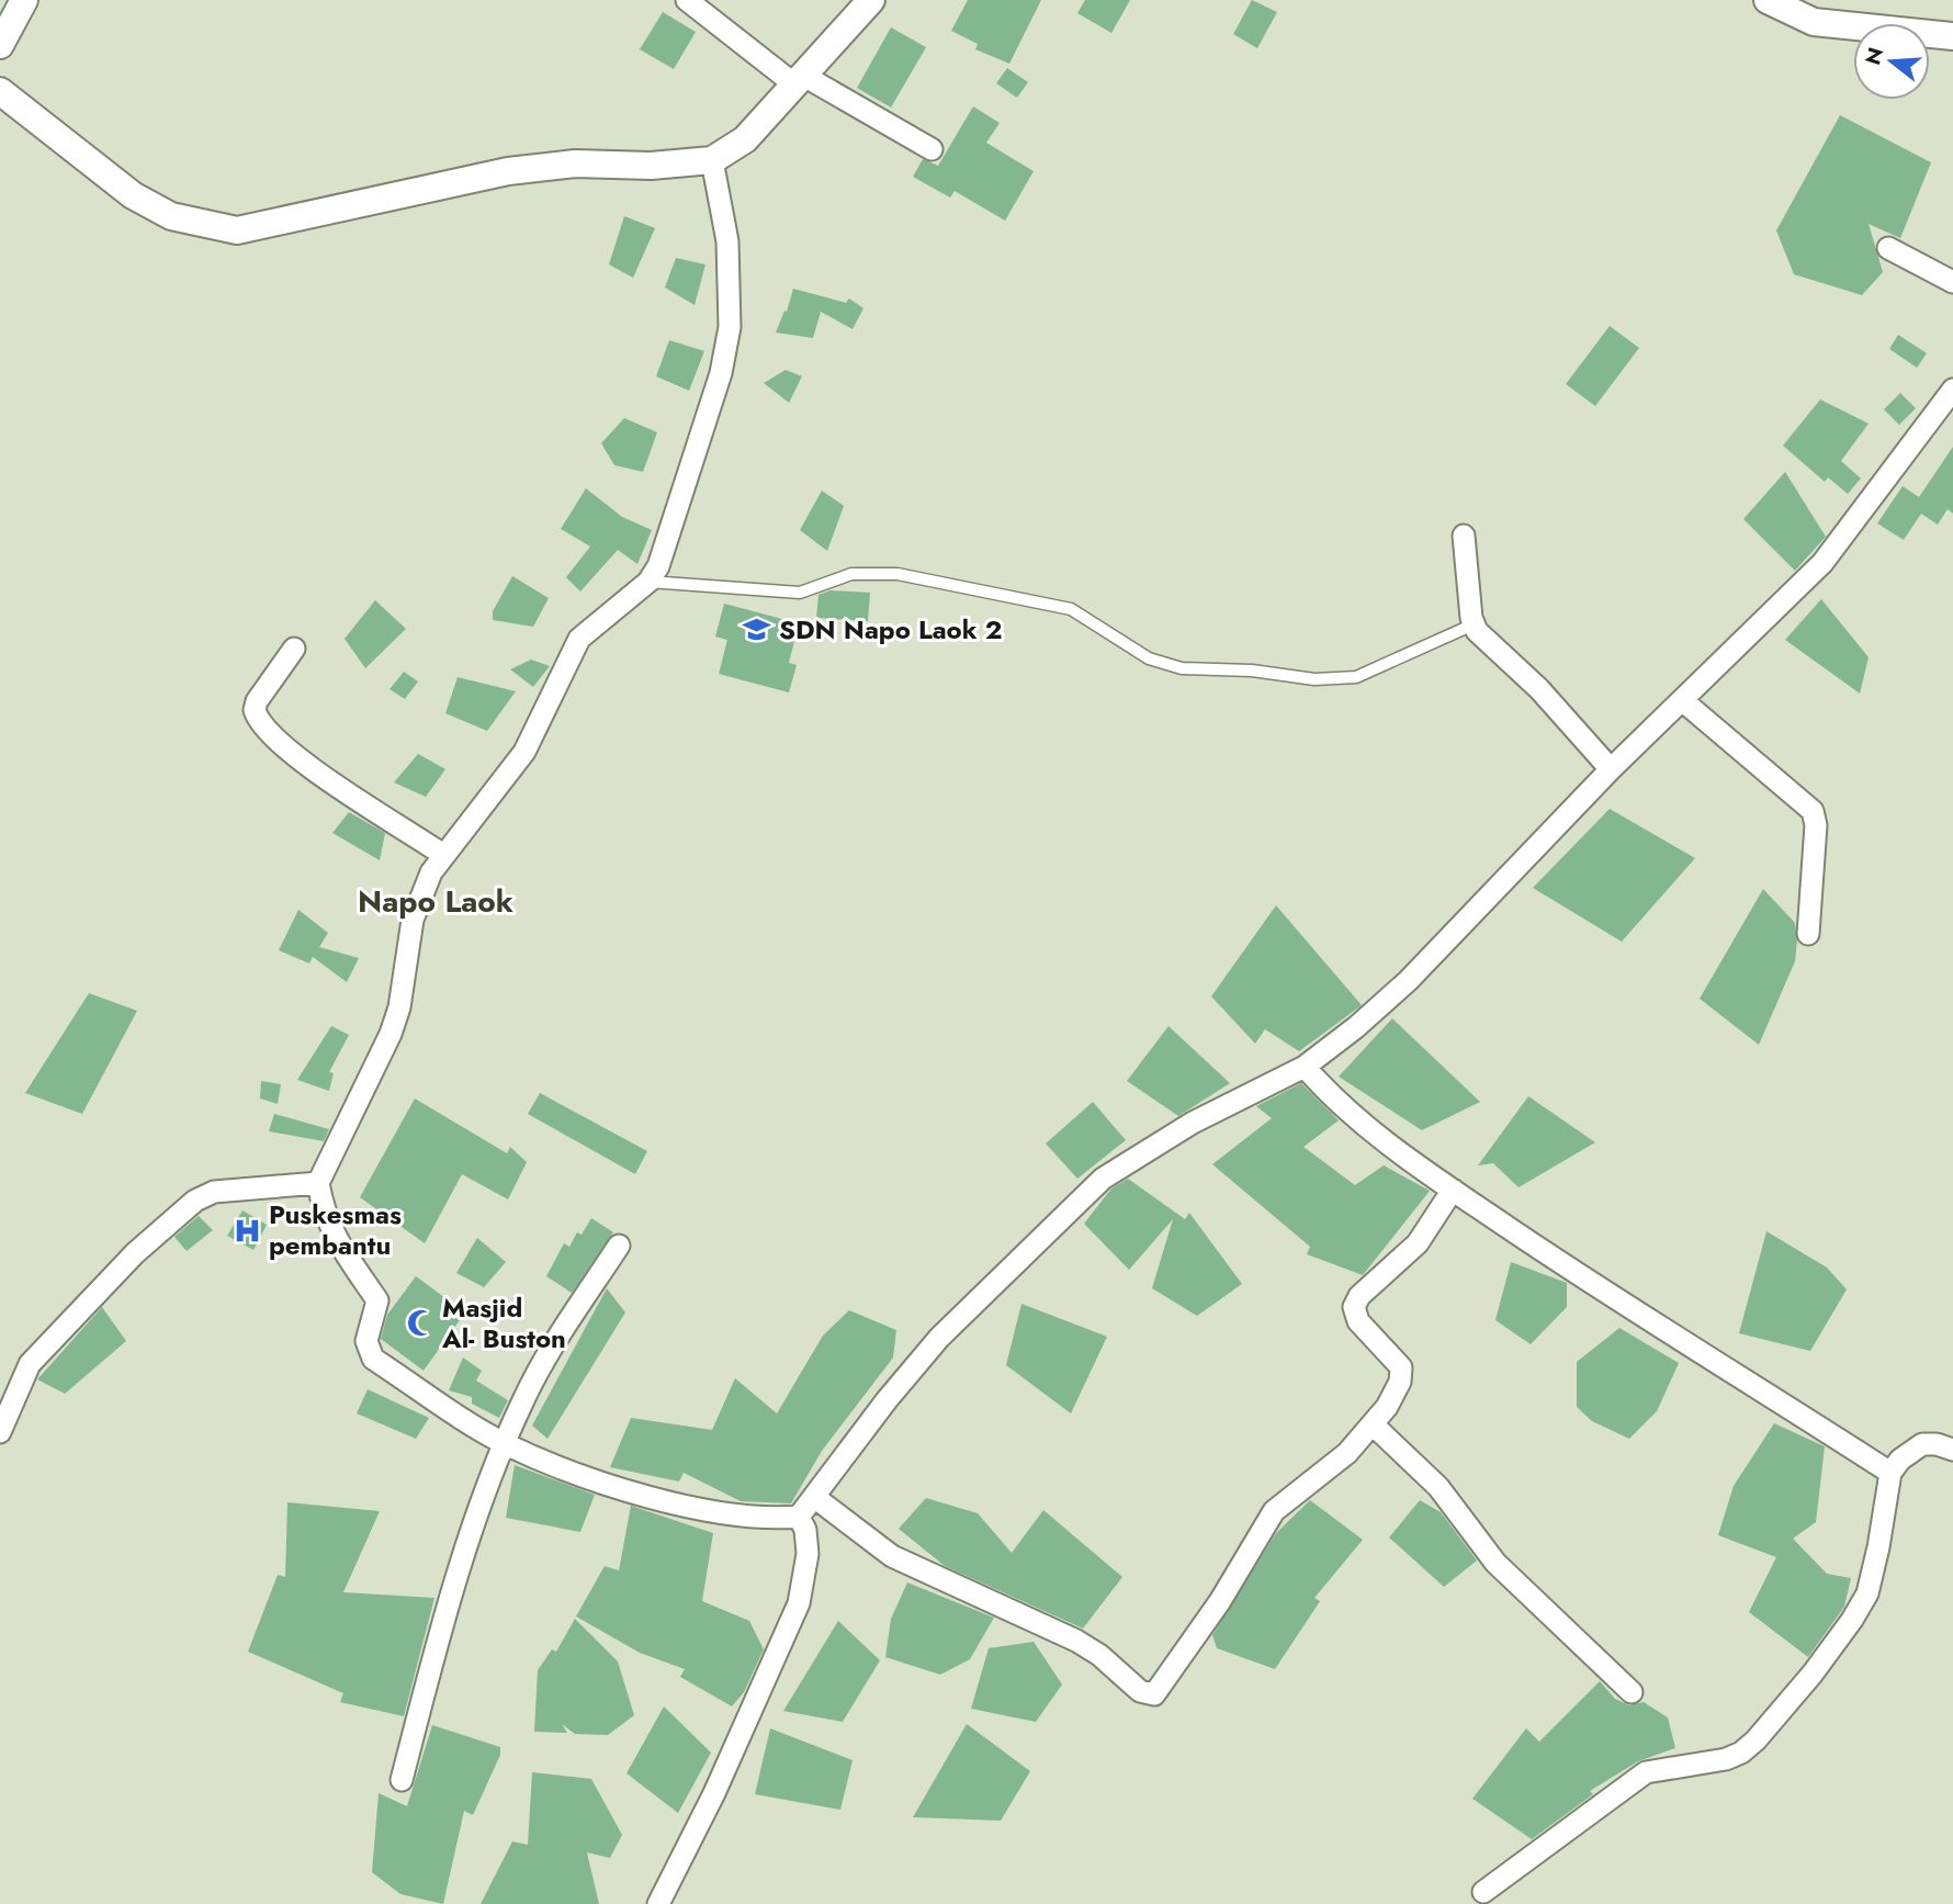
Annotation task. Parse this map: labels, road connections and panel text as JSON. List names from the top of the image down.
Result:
{
  "districts": ["Napo Laok"],
  "places": {
    "school or university": ["SDN Napo Laok 2"],
    "hospital": ["Puskesmas pembantu"],
    "mosque": ["Masjid Al- Buston"]
  },
  "north": "left"
}
